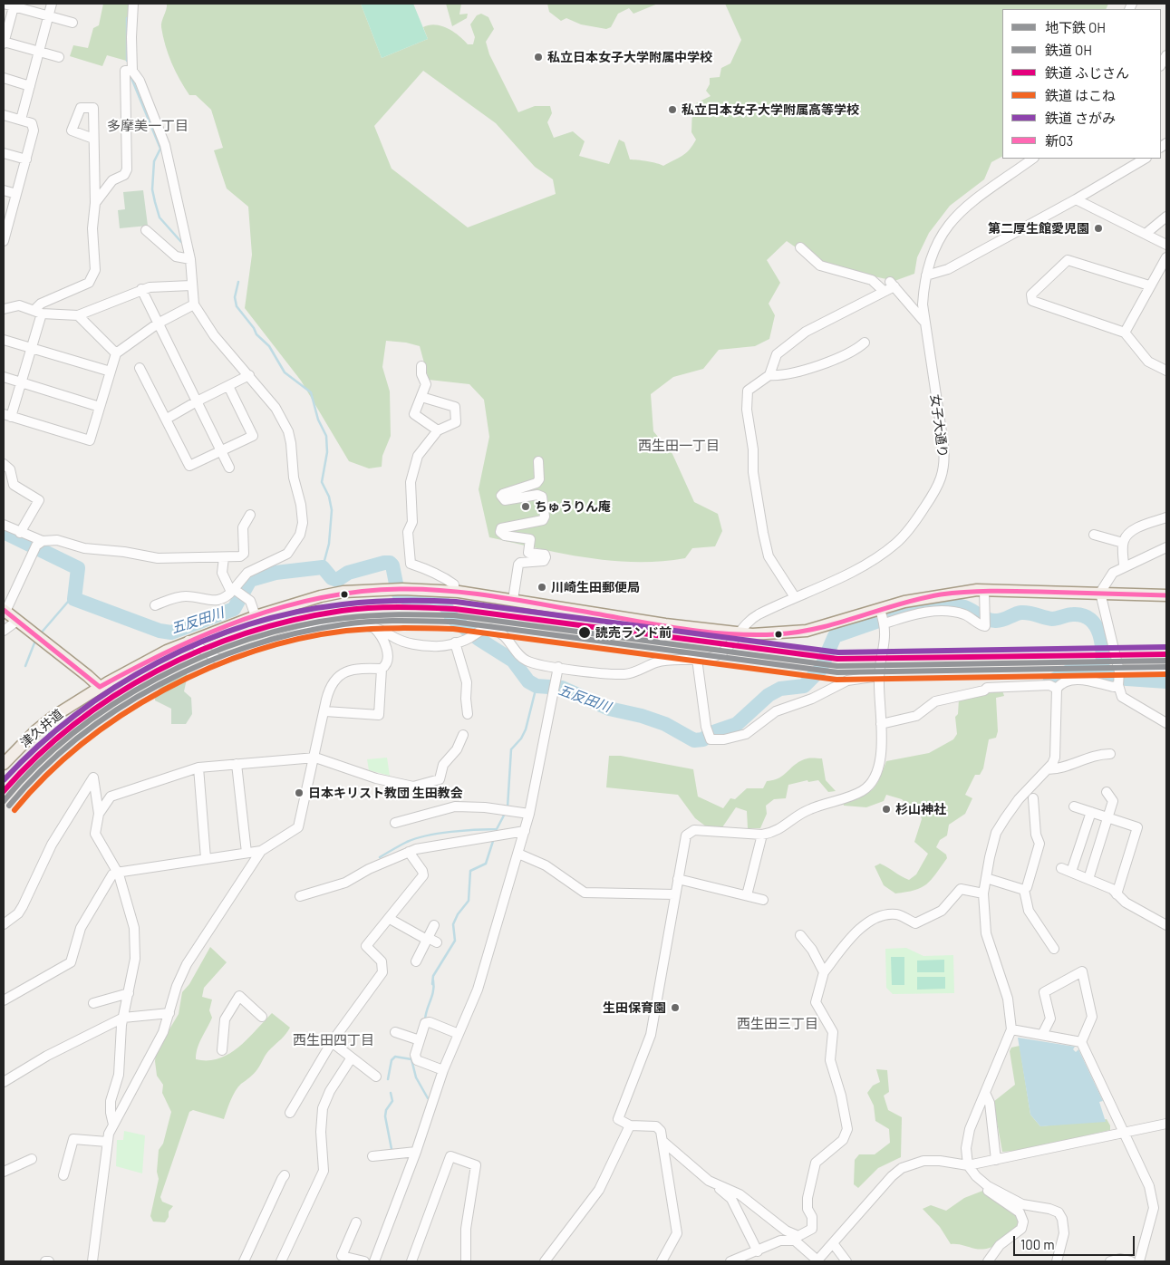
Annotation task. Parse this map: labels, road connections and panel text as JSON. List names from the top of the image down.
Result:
{
  "streets": {
    "main road": ["津久井道"],
    "street": ["女子大通り"]
  },
  "crossings": [
    ["女子大通り", "津久井道"]
  ],
  "districts": [
    "多摩美一丁目",
    "西生田一丁目",
    "西生田三丁目",
    "西生田四丁目"
  ],
  "water": ["五反田川"],
  "places": [
    "私立日本女子大学附属中学校",
    "私立日本女子大学附属高等学校",
    "第二厚生館愛児園",
    "ちゅうりん庵",
    "川崎生田郵便局",
    "読売ランド前",
    "日本キリスト教団 生田教会",
    "杉山神社",
    "生田保育園"
  ],
  "lines": [
    "transit line 新03",
    "rail line さがみ",
    "rail line ふじさん",
    "metro line OH",
    "rail line OH",
    "rail line はこね"
  ],
  "legend": [
    "地下鉄 OH",
    "鉄道 OH",
    "鉄道 ふじさん",
    "鉄道 はこね",
    "鉄道 さがみ",
    "新03"
  ],
  "scale_bar": "100 m"
}
